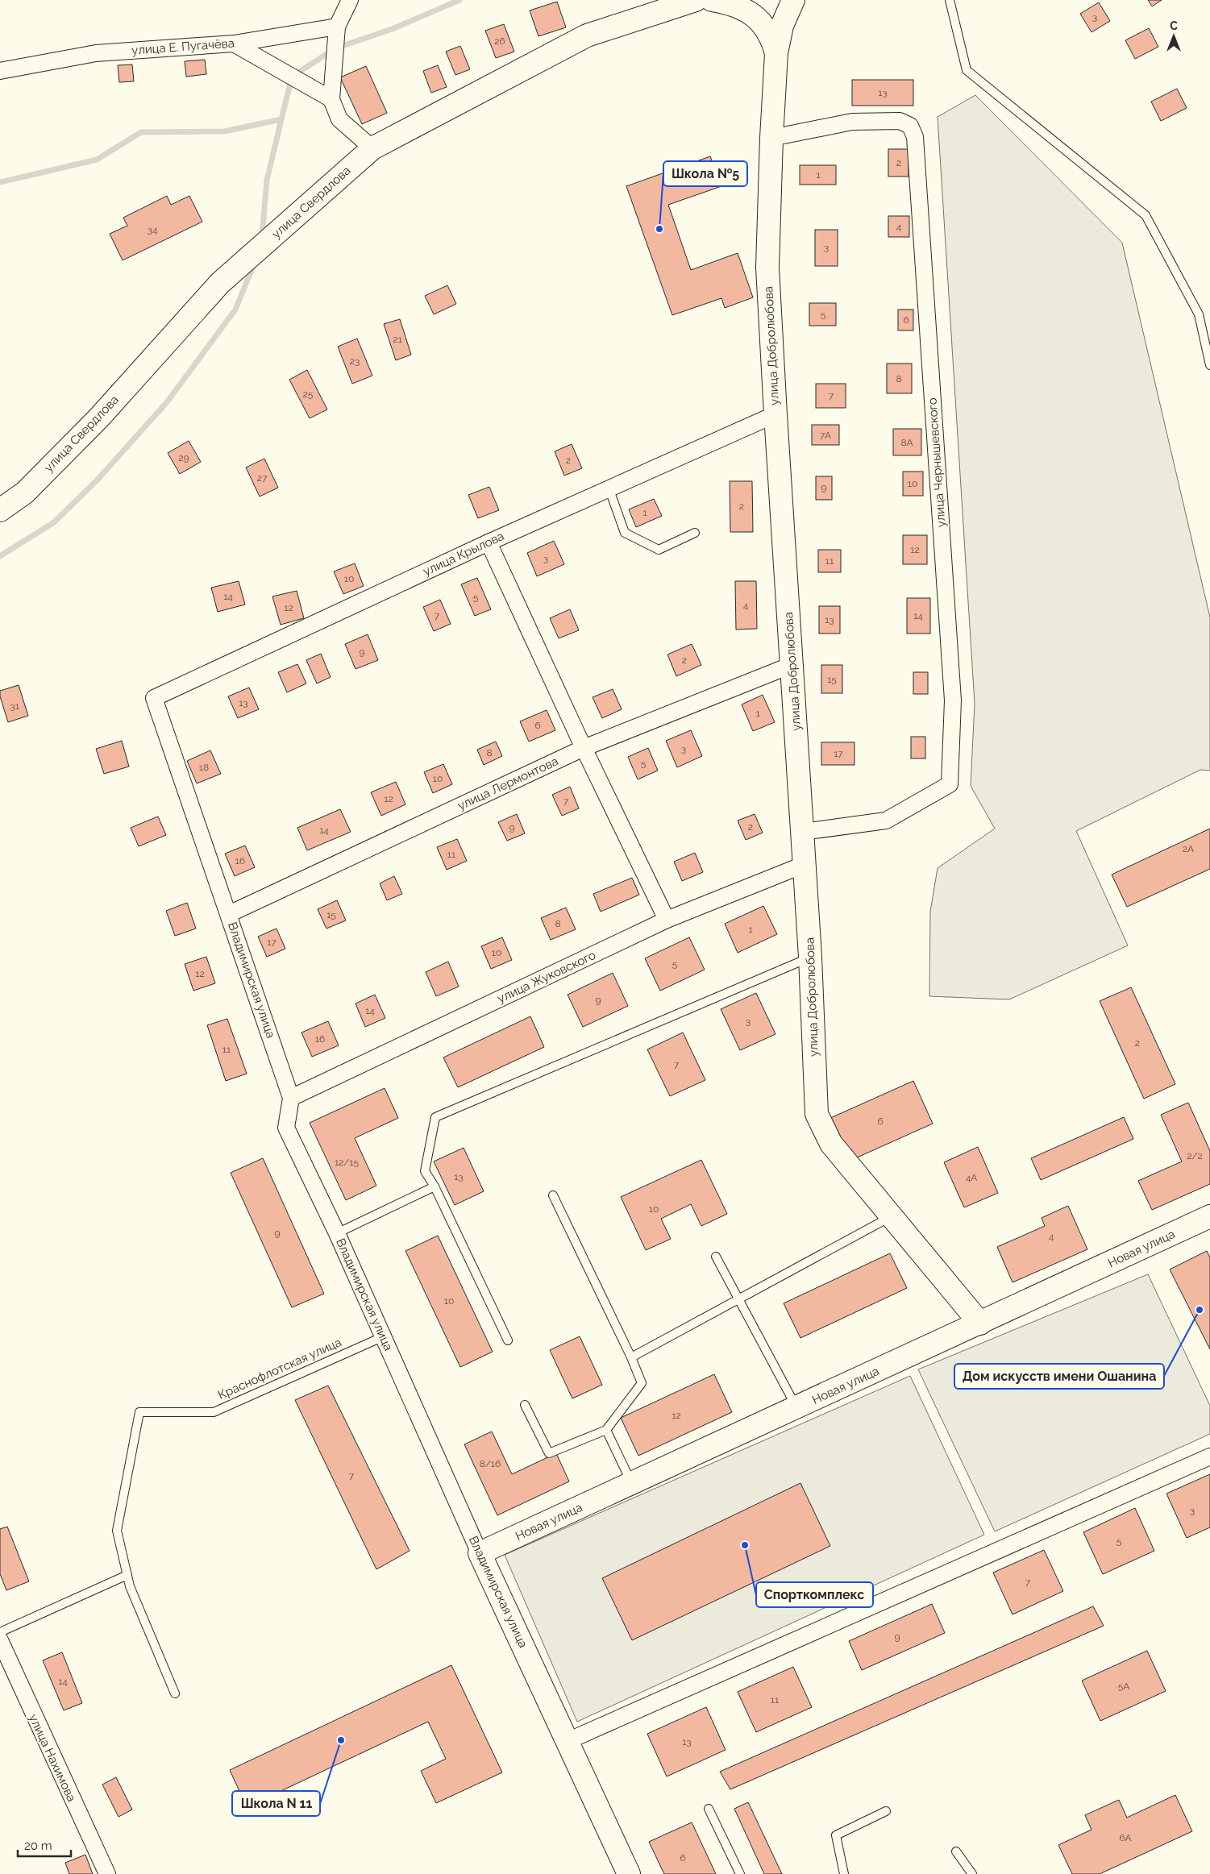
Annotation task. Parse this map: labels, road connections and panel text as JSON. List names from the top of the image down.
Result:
{
  "streets": {
    "street": [
      "улица Е. Пугачёва",
      "улица Свердлова",
      "улица Добролюбова",
      "улица Чернышевского",
      "улица Крылова",
      "улица Лермонтова",
      "улица Жуковского",
      "Владимирская улица",
      "Новая улица",
      "улица Нахимова"
    ],
    "lane": ["Краснофлотская улица"]
  },
  "crossings": [
    ["улица Добролюбова", "улица Чернышевского"],
    ["улица Добролюбова", "улица Крылова"],
    ["улица Добролюбова", "улица Лермонтова"],
    ["улица Добролюбова", "улица Жуковского"],
    ["улица Добролюбова", "Новая улица"],
    ["улица Крылова", "Владимирская улица"],
    ["улица Лермонтова", "Владимирская улица"],
    ["улица Жуковского", "Владимирская улица"],
    ["Владимирская улица", "Новая улица"],
    ["Владимирская улица", "Краснофлотская улица"]
  ],
  "places": [
    "Школа №5",
    "Дом искусств имени Ошанина",
    "Спорткомплекс",
    "Школа N 11"
  ],
  "house_numbers": [
    "3",
    "26",
    "13",
    "2",
    "1",
    "4",
    "34",
    "3",
    "5",
    "6",
    "21",
    "23",
    "8",
    "25",
    "7",
    "7А",
    "8А",
    "29",
    "2",
    "27",
    "10",
    "9",
    "2",
    "1",
    "12",
    "3",
    "11",
    "10",
    "14",
    "5",
    "4",
    "12",
    "7",
    "14",
    "13",
    "9",
    "2",
    "15",
    "13",
    "31",
    "1",
    "6",
    "3",
    "8",
    "17",
    "5",
    "18",
    "10",
    "12",
    "7",
    "2",
    "9",
    "14",
    "2А",
    "11",
    "16",
    "15",
    "8",
    "1",
    "17",
    "10",
    "5",
    "12",
    "9",
    "14",
    "3",
    "16",
    "2",
    "11",
    "7",
    "6",
    "2/2",
    "12/15",
    "13",
    "4А",
    "10",
    "9",
    "4",
    "10",
    "12",
    "8/16",
    "7",
    "3",
    "5",
    "7",
    "9",
    "14",
    "5А",
    "11",
    "13",
    "6А",
    "6"
  ],
  "scale_bar": "20 m",
  "north": "top"
}
